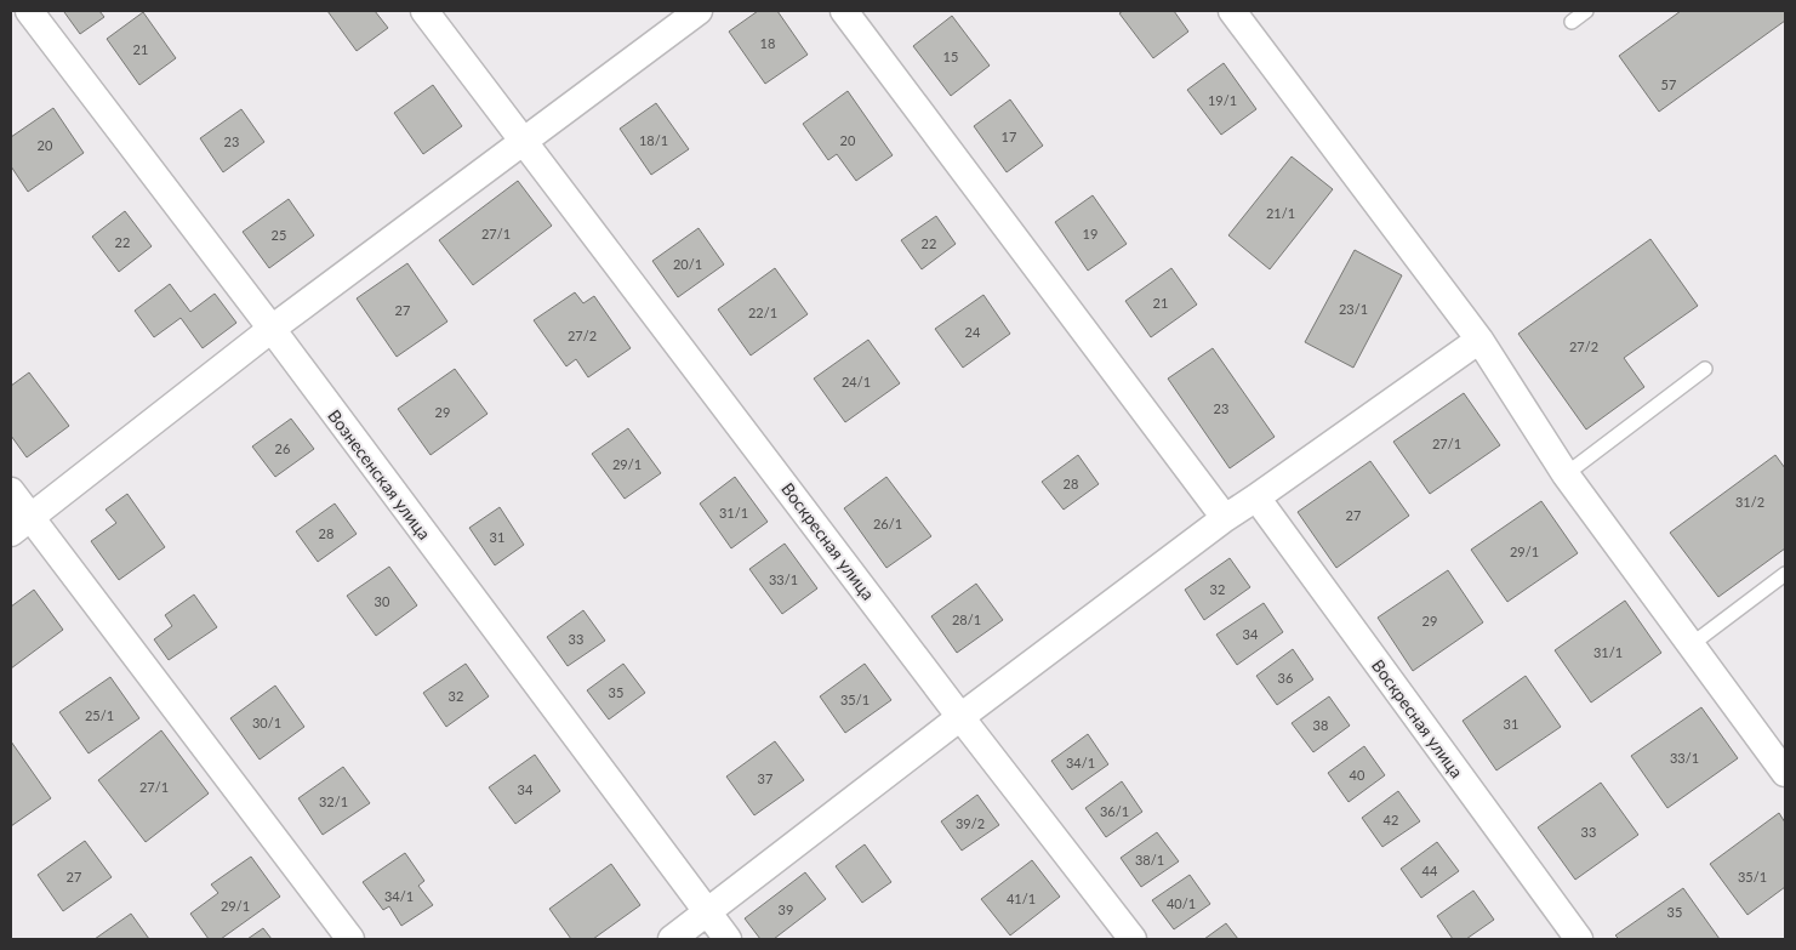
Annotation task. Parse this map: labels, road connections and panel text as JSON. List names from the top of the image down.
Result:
{
  "streets": {
    "street": ["Вознесенская улица", "Воскресная улица"]
  },
  "house_numbers": [
    "18",
    "21",
    "15",
    "57",
    "19/1",
    "17",
    "18/1",
    "20",
    "23",
    "20",
    "21/1",
    "27/1",
    "19",
    "25",
    "22",
    "22",
    "20/1",
    "21",
    "23/1",
    "27",
    "22/1",
    "24",
    "27/2",
    "27/2",
    "24/1",
    "23",
    "29",
    "27/1",
    "26",
    "29/1",
    "28",
    "31/2",
    "31/1",
    "27",
    "26/1",
    "28",
    "31",
    "29/1",
    "33/1",
    "32",
    "30",
    "28/1",
    "29",
    "34",
    "33",
    "31/1",
    "36",
    "35",
    "32",
    "35/1",
    "25/1",
    "30/1",
    "31",
    "38",
    "33/1",
    "34/1",
    "40",
    "37",
    "27/1",
    "34",
    "32/1",
    "36/1",
    "42",
    "39/2",
    "33",
    "38/1",
    "44",
    "27",
    "35/1",
    "34/1",
    "41/1",
    "40/1",
    "29/1",
    "39",
    "35"
  ]
}
